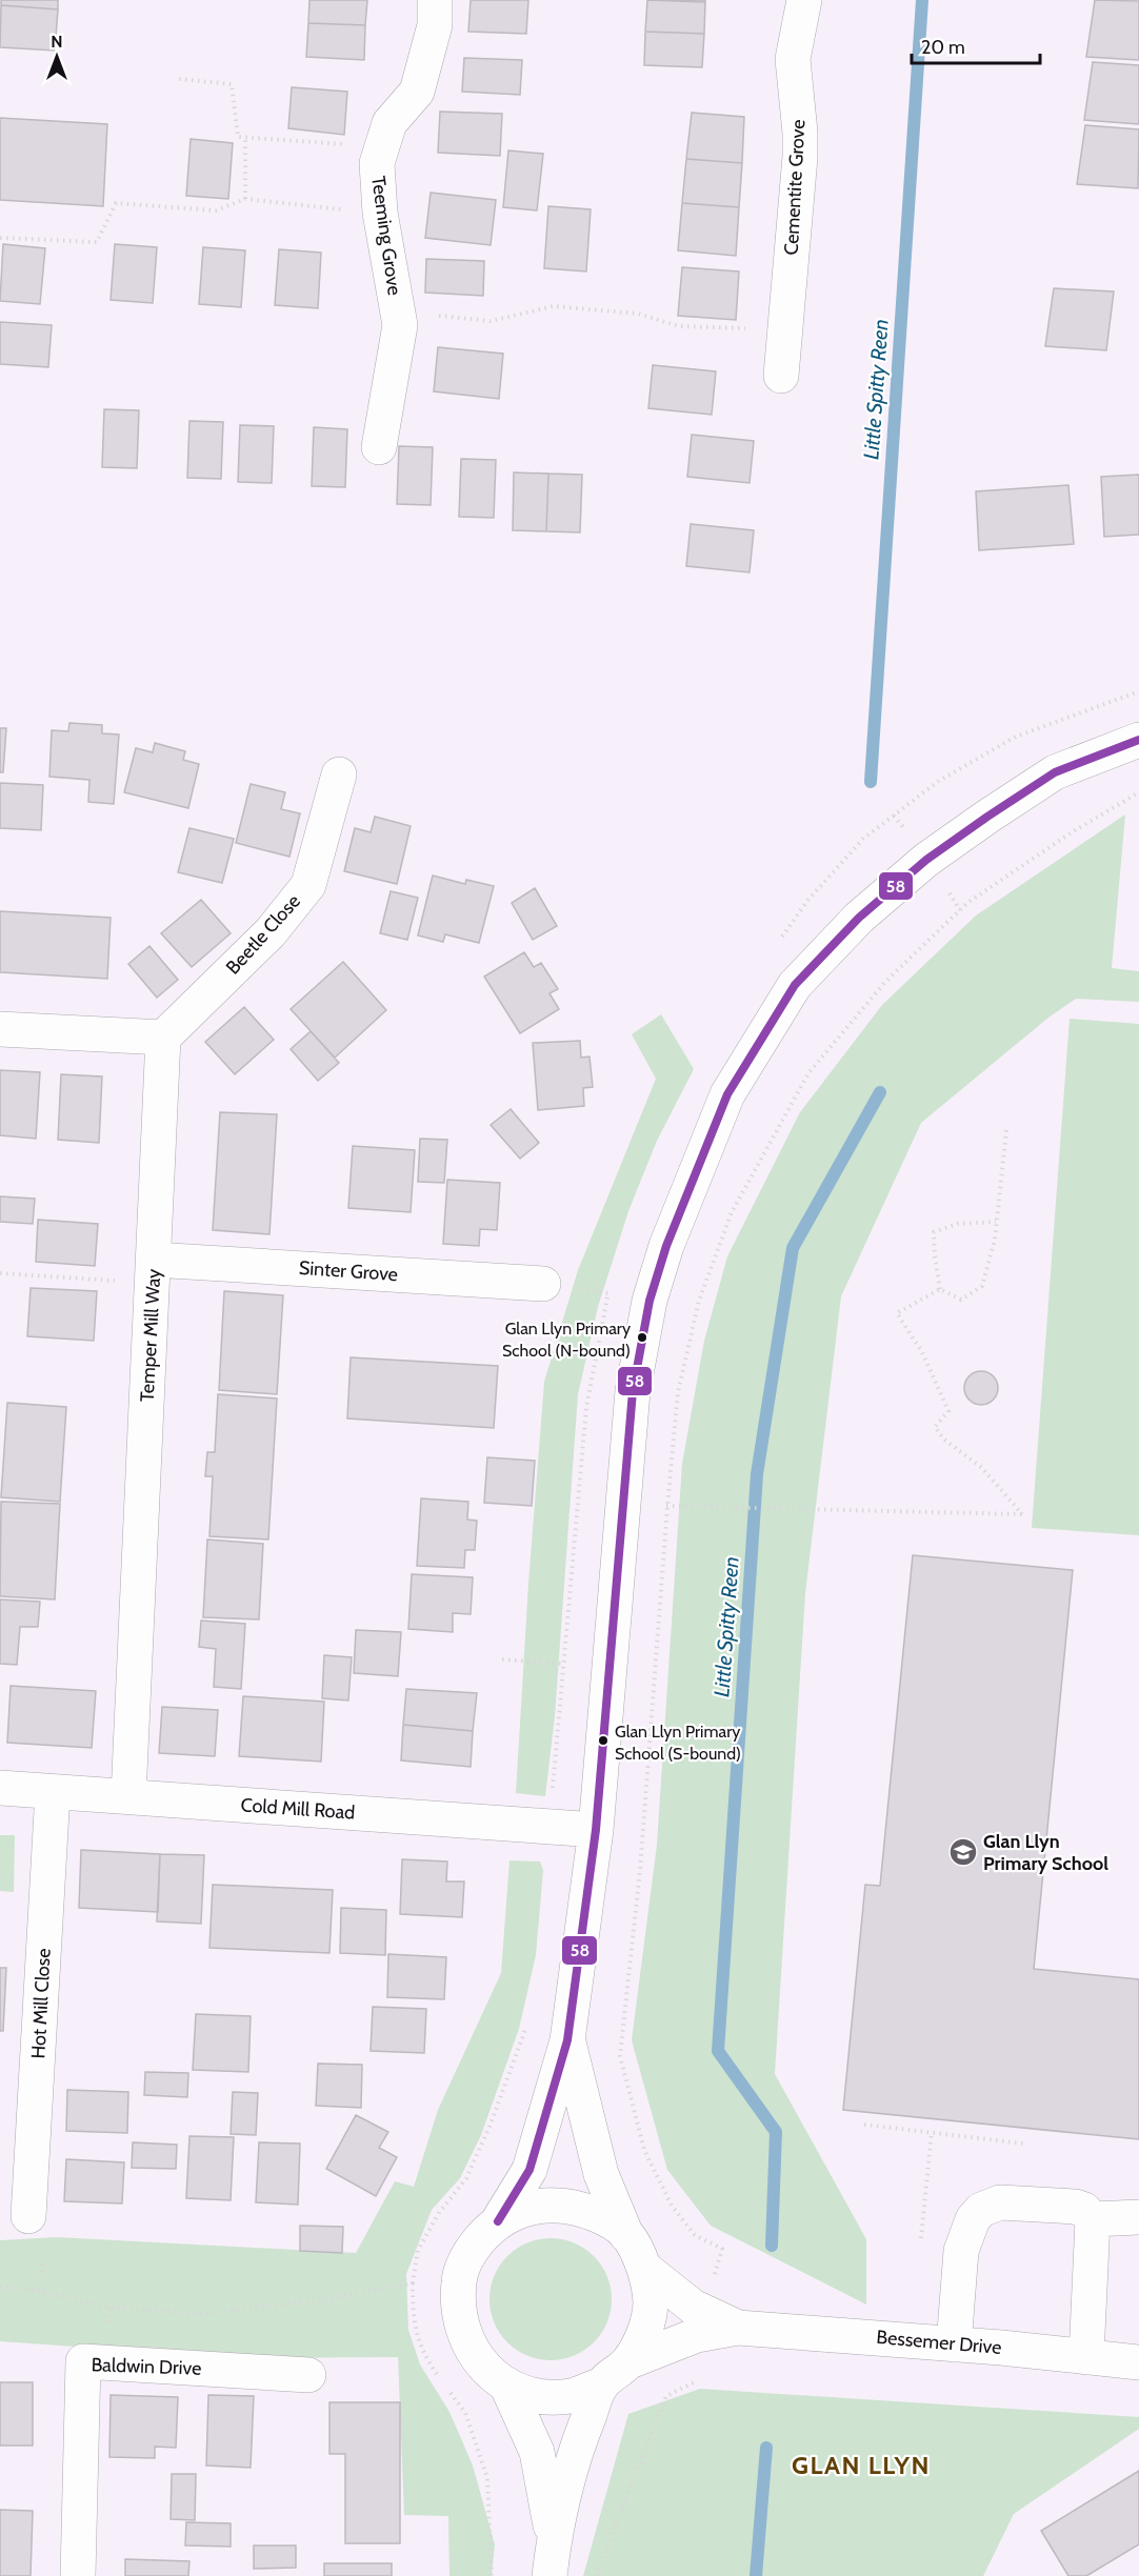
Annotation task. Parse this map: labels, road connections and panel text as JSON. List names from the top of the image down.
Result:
{
  "streets": {
    "street": [
      "Cementite Grove",
      "Teeming Grove",
      "Beetle Close",
      "Sinter Grove",
      "Temper Mill Way",
      "Cold Mill Road",
      "Hot Mill Close",
      "Bessemer Drive",
      "Baldwin Drive"
    ]
  },
  "crossings": [
    ["Beetle Close", "Temper Mill Way"],
    ["Sinter Grove", "Temper Mill Way"],
    ["Temper Mill Way", "Cold Mill Road"],
    ["Cold Mill Road", "Hot Mill Close"]
  ],
  "districts": ["GLAN LLYN"],
  "water": ["Little Spitty Reen"],
  "places": {
    "other": ["Glan Llyn Primary School (N-bound)", "Glan Llyn Primary School (S-bound)"],
    "school or university": ["Glan Llyn Primary School"]
  },
  "lines": ["transit line 58"],
  "scale_bar": "20 m",
  "north": "top"
}
